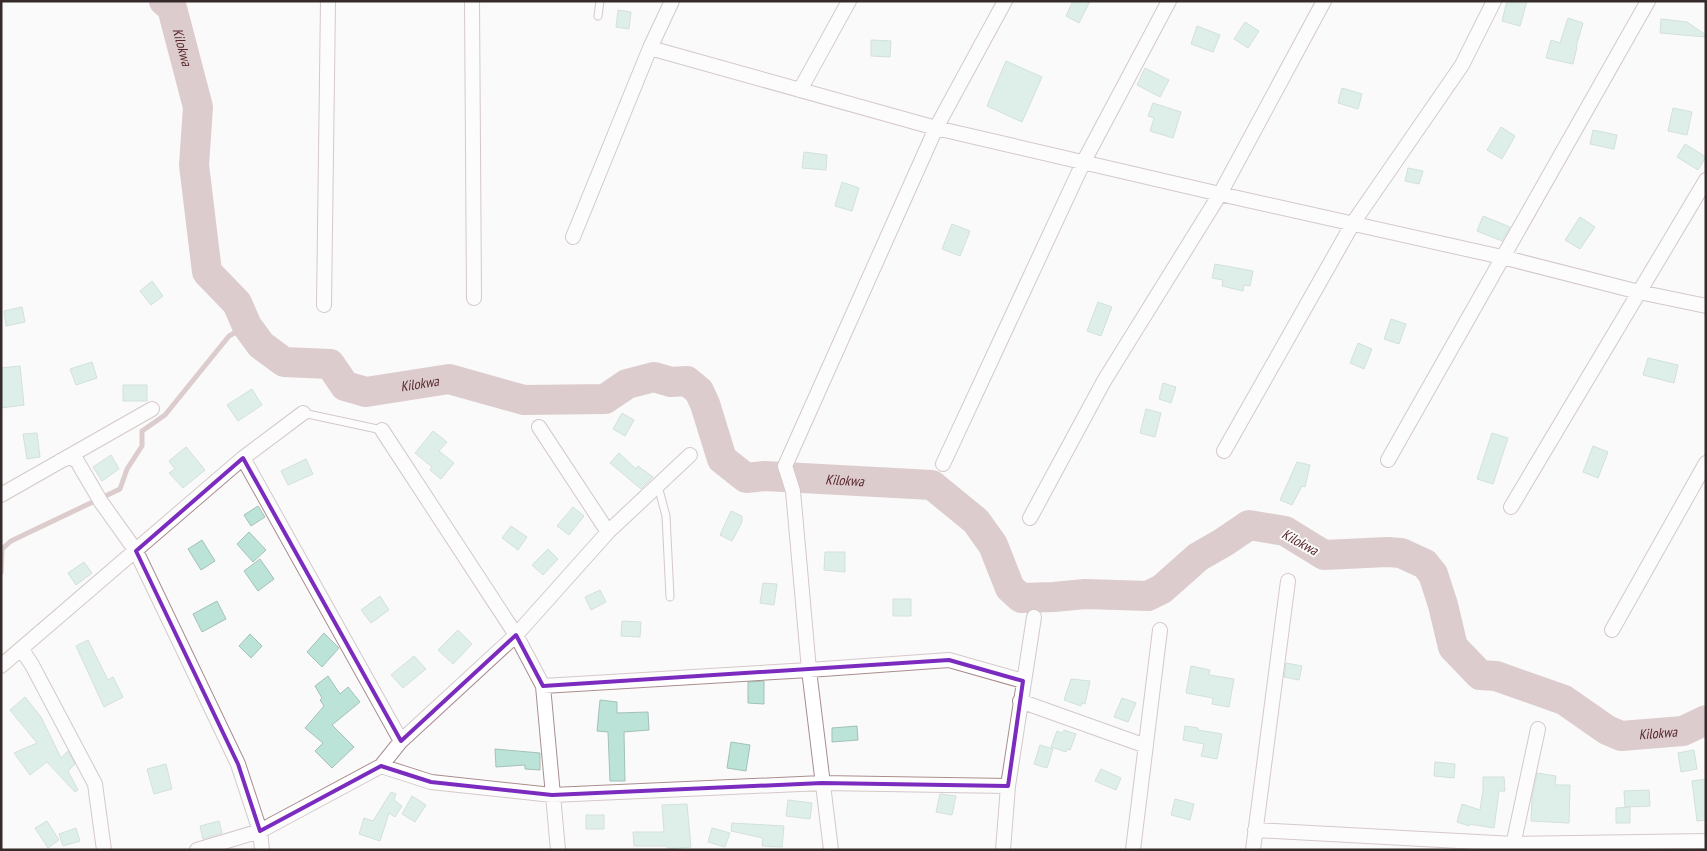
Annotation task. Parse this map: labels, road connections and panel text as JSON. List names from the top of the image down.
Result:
{
  "water": ["Kilokwa"]
}
